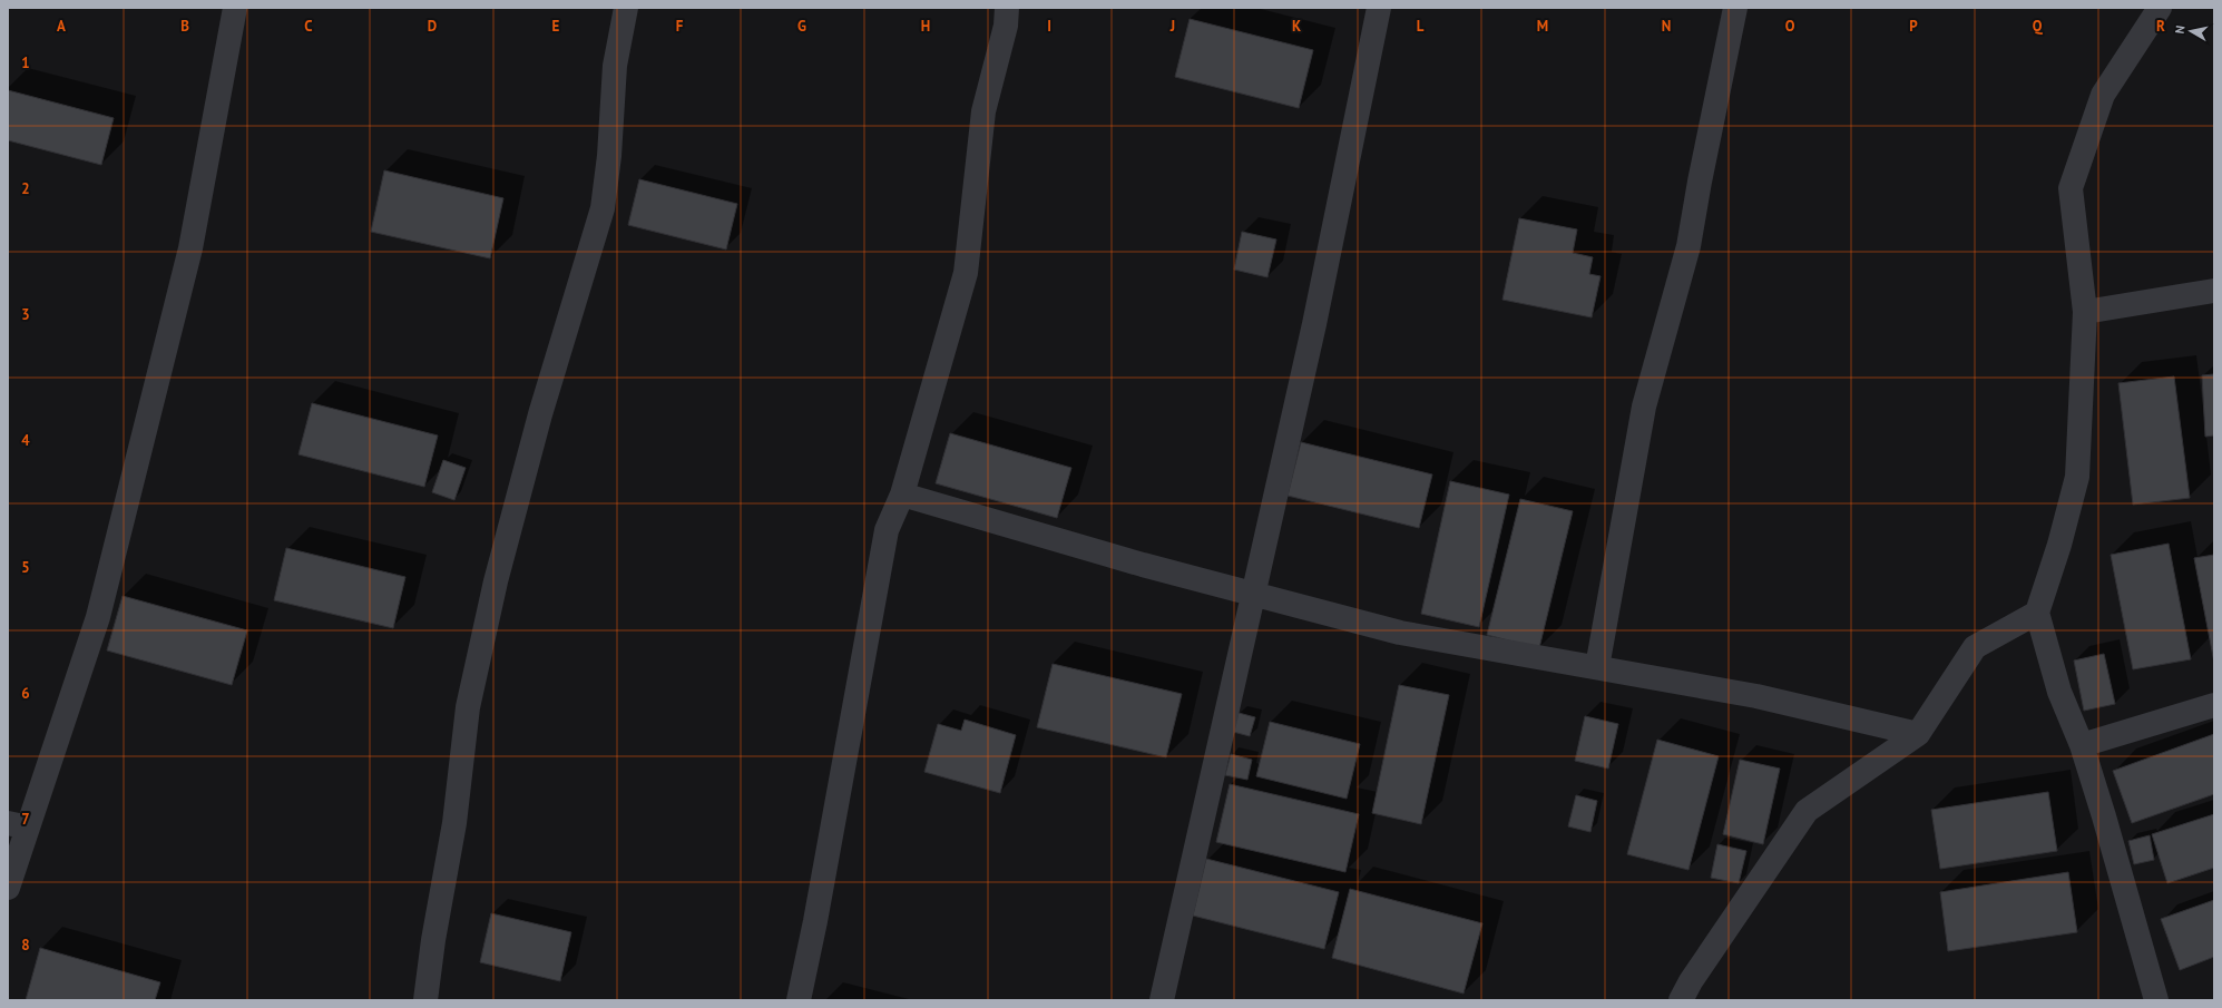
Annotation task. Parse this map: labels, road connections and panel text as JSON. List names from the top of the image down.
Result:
{
  "north": "left",
  "grid": {
    "columns": [
      "A",
      "B",
      "C",
      "D",
      "E",
      "F",
      "G",
      "H",
      "I",
      "J",
      "K",
      "L",
      "M",
      "N",
      "O",
      "P",
      "Q",
      "R"
    ],
    "rows": [
      "1",
      "2",
      "3",
      "4",
      "5",
      "6",
      "7",
      "8"
    ]
  }
}
